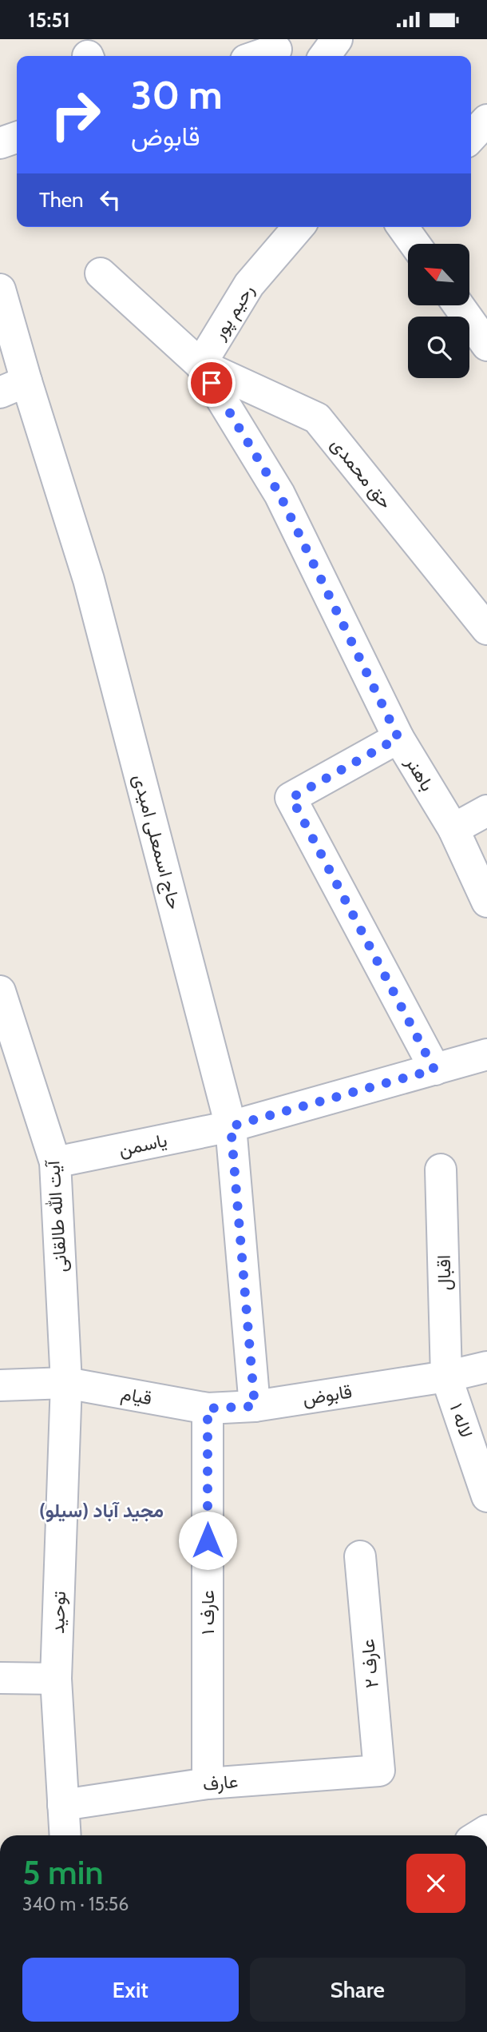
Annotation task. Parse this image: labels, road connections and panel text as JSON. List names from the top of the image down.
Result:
{
  "streets": {
    "street": [
      "رحیم پور",
      "حق محمدی",
      "باهنر",
      "حاج اسمعلی امیدی",
      "یاسمن",
      "آیت الله طالقانی",
      "اقبال",
      "قابوض",
      "قیام",
      "لاله ۱",
      "توحید",
      "عارف ۱",
      "عارف ۲",
      "عارف"
    ]
  },
  "crossings": [
    ["رحیم پور", "حق محمدی"],
    ["رحیم پور", "باهنر"],
    ["حق محمدی", "باهنر"],
    ["حاج اسمعلی امیدی", "یاسمن"],
    ["حاج اسمعلی امیدی", "قابوض"],
    ["یاسمن", "آیت الله طالقانی"],
    ["آیت الله طالقانی", "قیام"],
    ["آیت الله طالقانی", "توحید"],
    ["اقبال", "قابوض"],
    ["اقبال", "لاله ۱"],
    ["قابوض", "قیام"],
    ["قابوض", "لاله ۱"],
    ["قابوض", "عارف ۱"],
    ["قیام", "توحید"],
    ["قیام", "عارف ۱"],
    ["توحید", "عارف"],
    ["عارف ۱", "عارف"],
    ["عارف ۲", "عارف"]
  ],
  "districts": ["(مجید آباد (سیلو"],
  "north": "top left",
  "page": {
    "status": "15:51",
    "turn": ["30 m", "قابوض"],
    "then": "Then",
    "heading": ["5 min", "340 m · 15:56"],
    "buttons": ["Exit", "Share"]
  }
}
